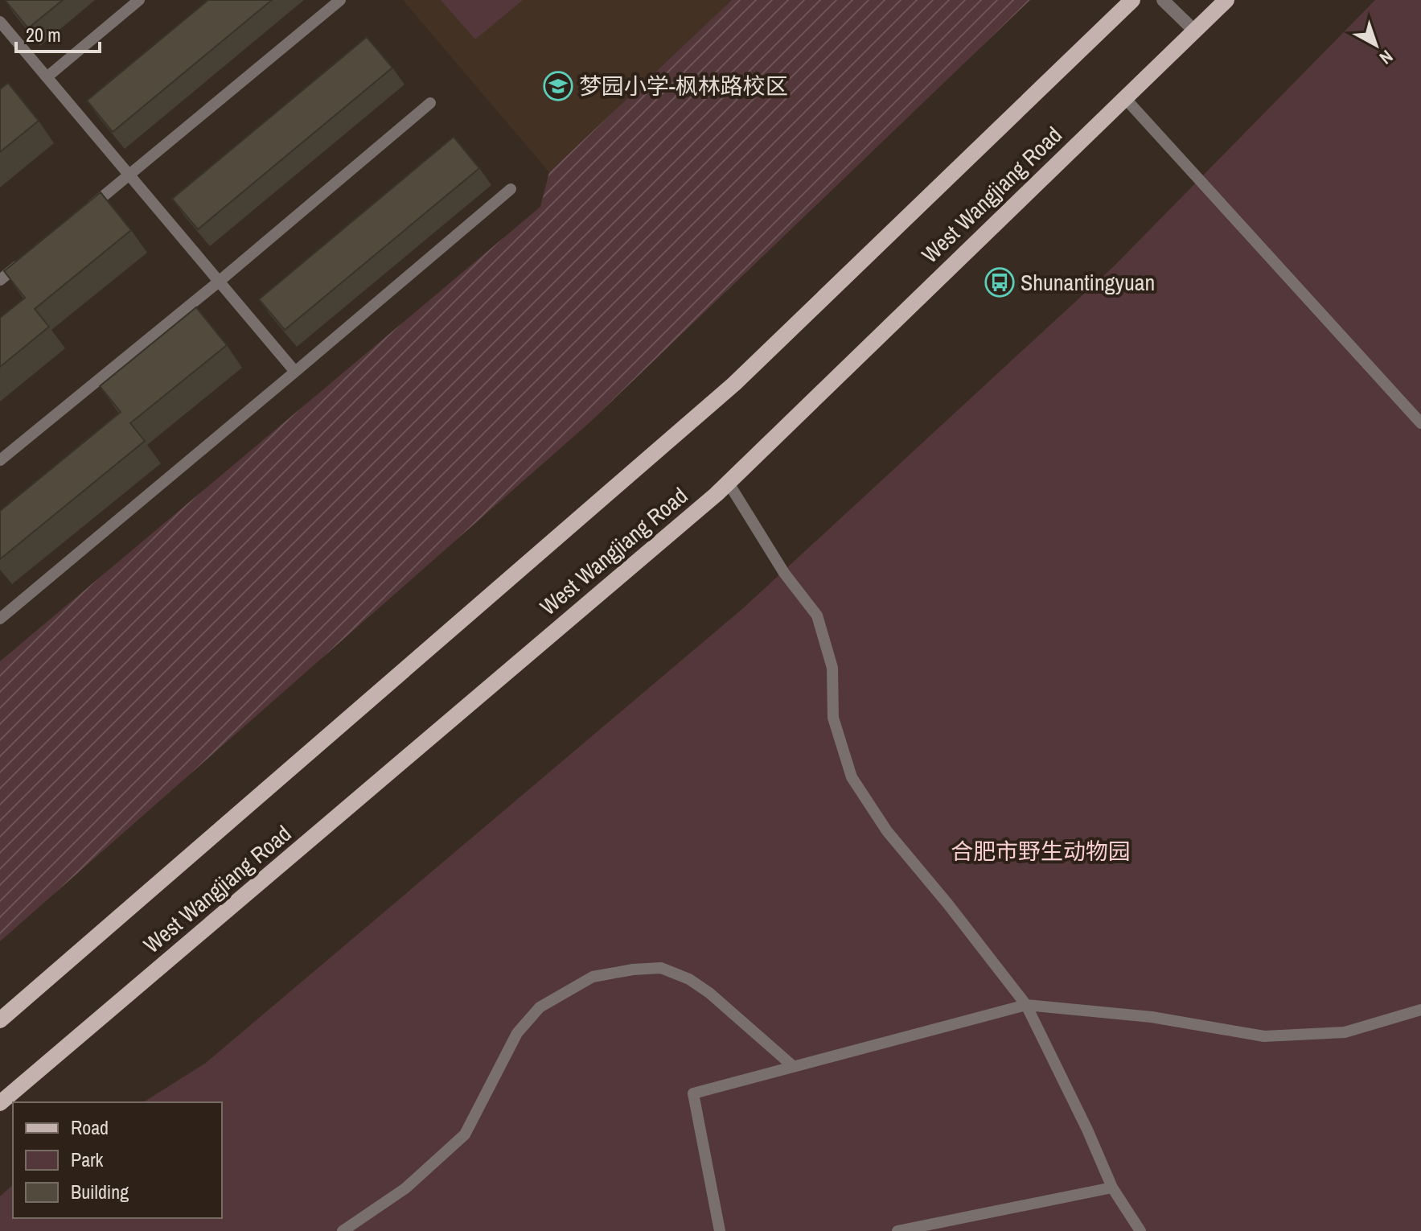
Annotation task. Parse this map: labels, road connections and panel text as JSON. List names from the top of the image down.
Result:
{
  "streets": {
    "main road": ["West Wangjiang Road"]
  },
  "parks": ["合肥市野生动物园"],
  "places": {
    "school or university": ["梦园小学-枫林路校区"],
    "bus stop": ["Shunantingyuan"]
  },
  "legend": ["Road", "Park", "Building"],
  "scale_bar": "20 m",
  "north": "bottom right"
}
